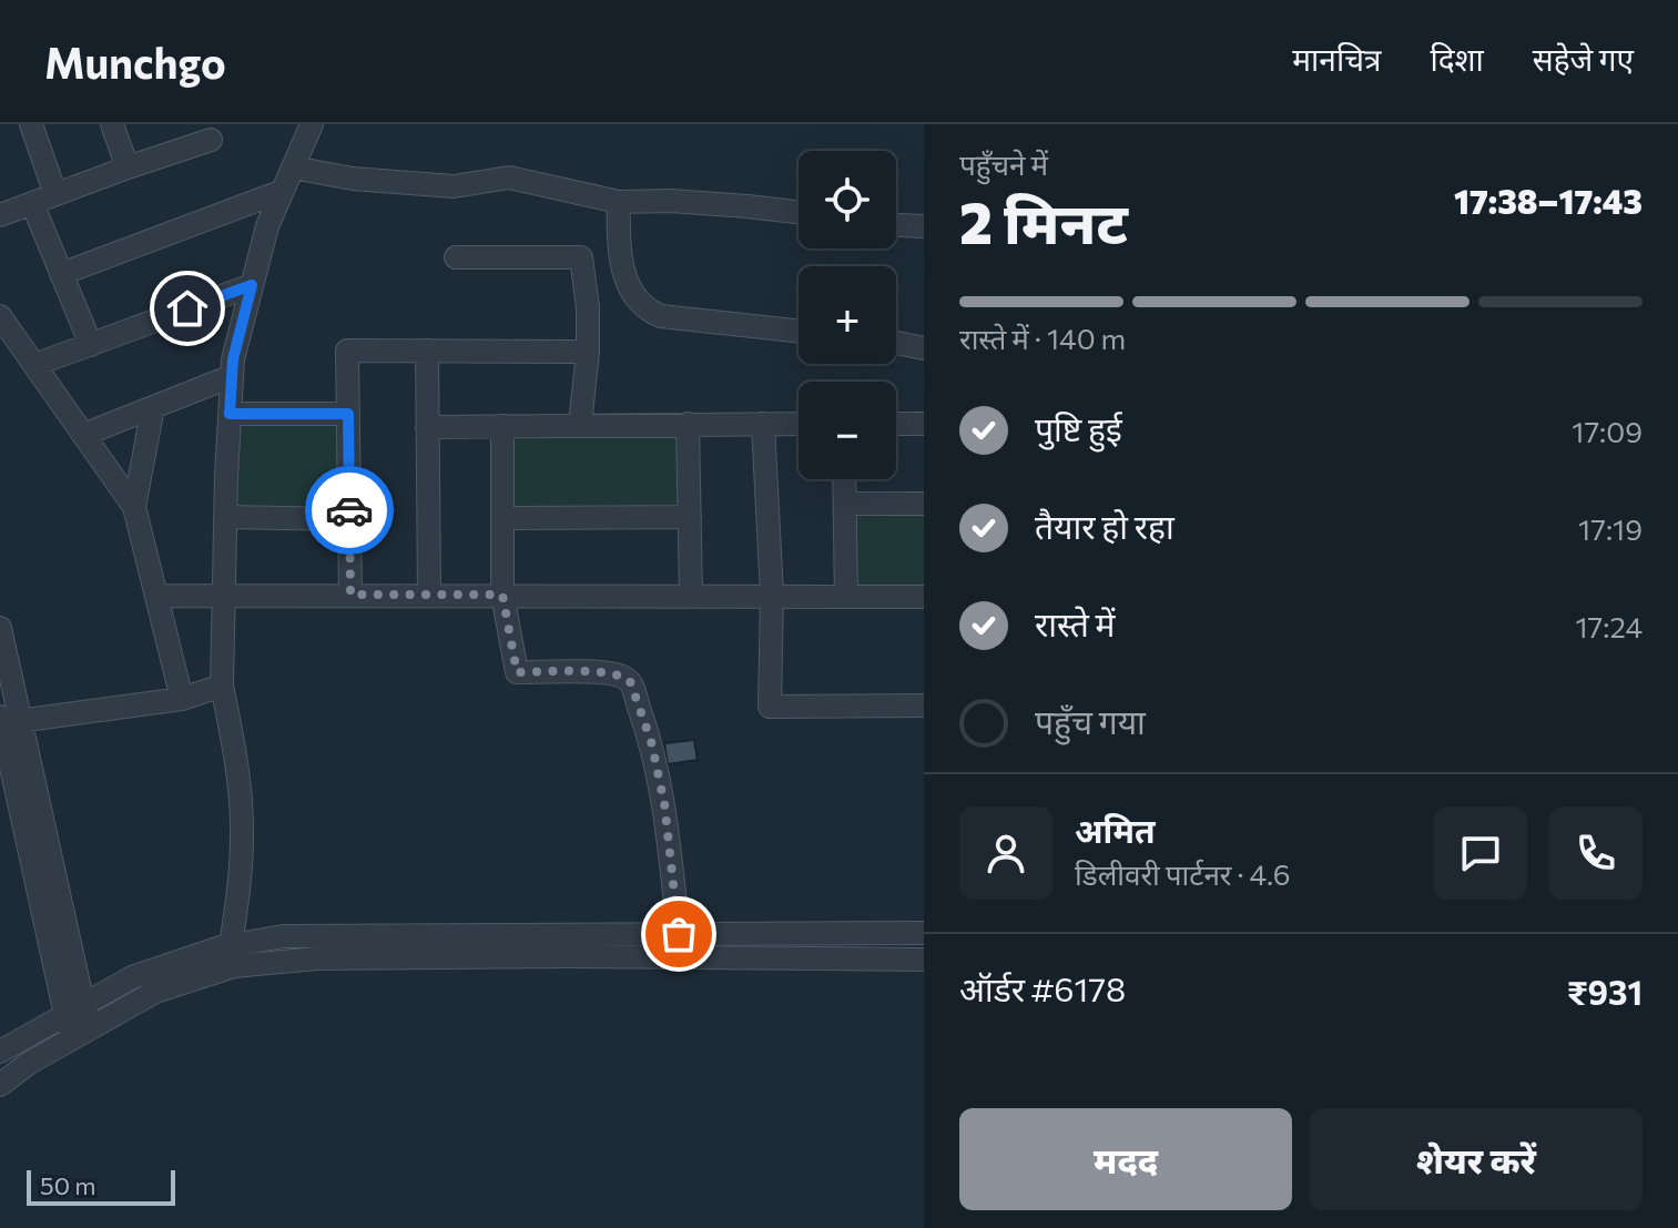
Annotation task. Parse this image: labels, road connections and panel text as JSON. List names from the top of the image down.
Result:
{
  "scale_bar": "50 m",
  "page": {
    "header": "Munchgo",
    "nav": ["मानचित्र", "दिशा", "सहेजे गए"],
    "heading": ["2 मिनट", "पहुँचने में", "17:38–17:43"],
    "panel": [
      "अमित",
      "डिलीवरी पार्टनर · 4.6",
      "ऑर्डर #6178",
      "₹931"
    ],
    "map_buttons": ["+", "−"],
    "bar": "रास्ते में · 140 m",
    "list": [
      ["पुष्टि हुई", "17:09"],
      ["तैयार हो रहा", "17:19"],
      ["रास्ते में", "17:24"],
      "पहुँच गया"
    ],
    "buttons": ["मदद", "शेयर करें"],
    "scale": "50 m"
  }
}
